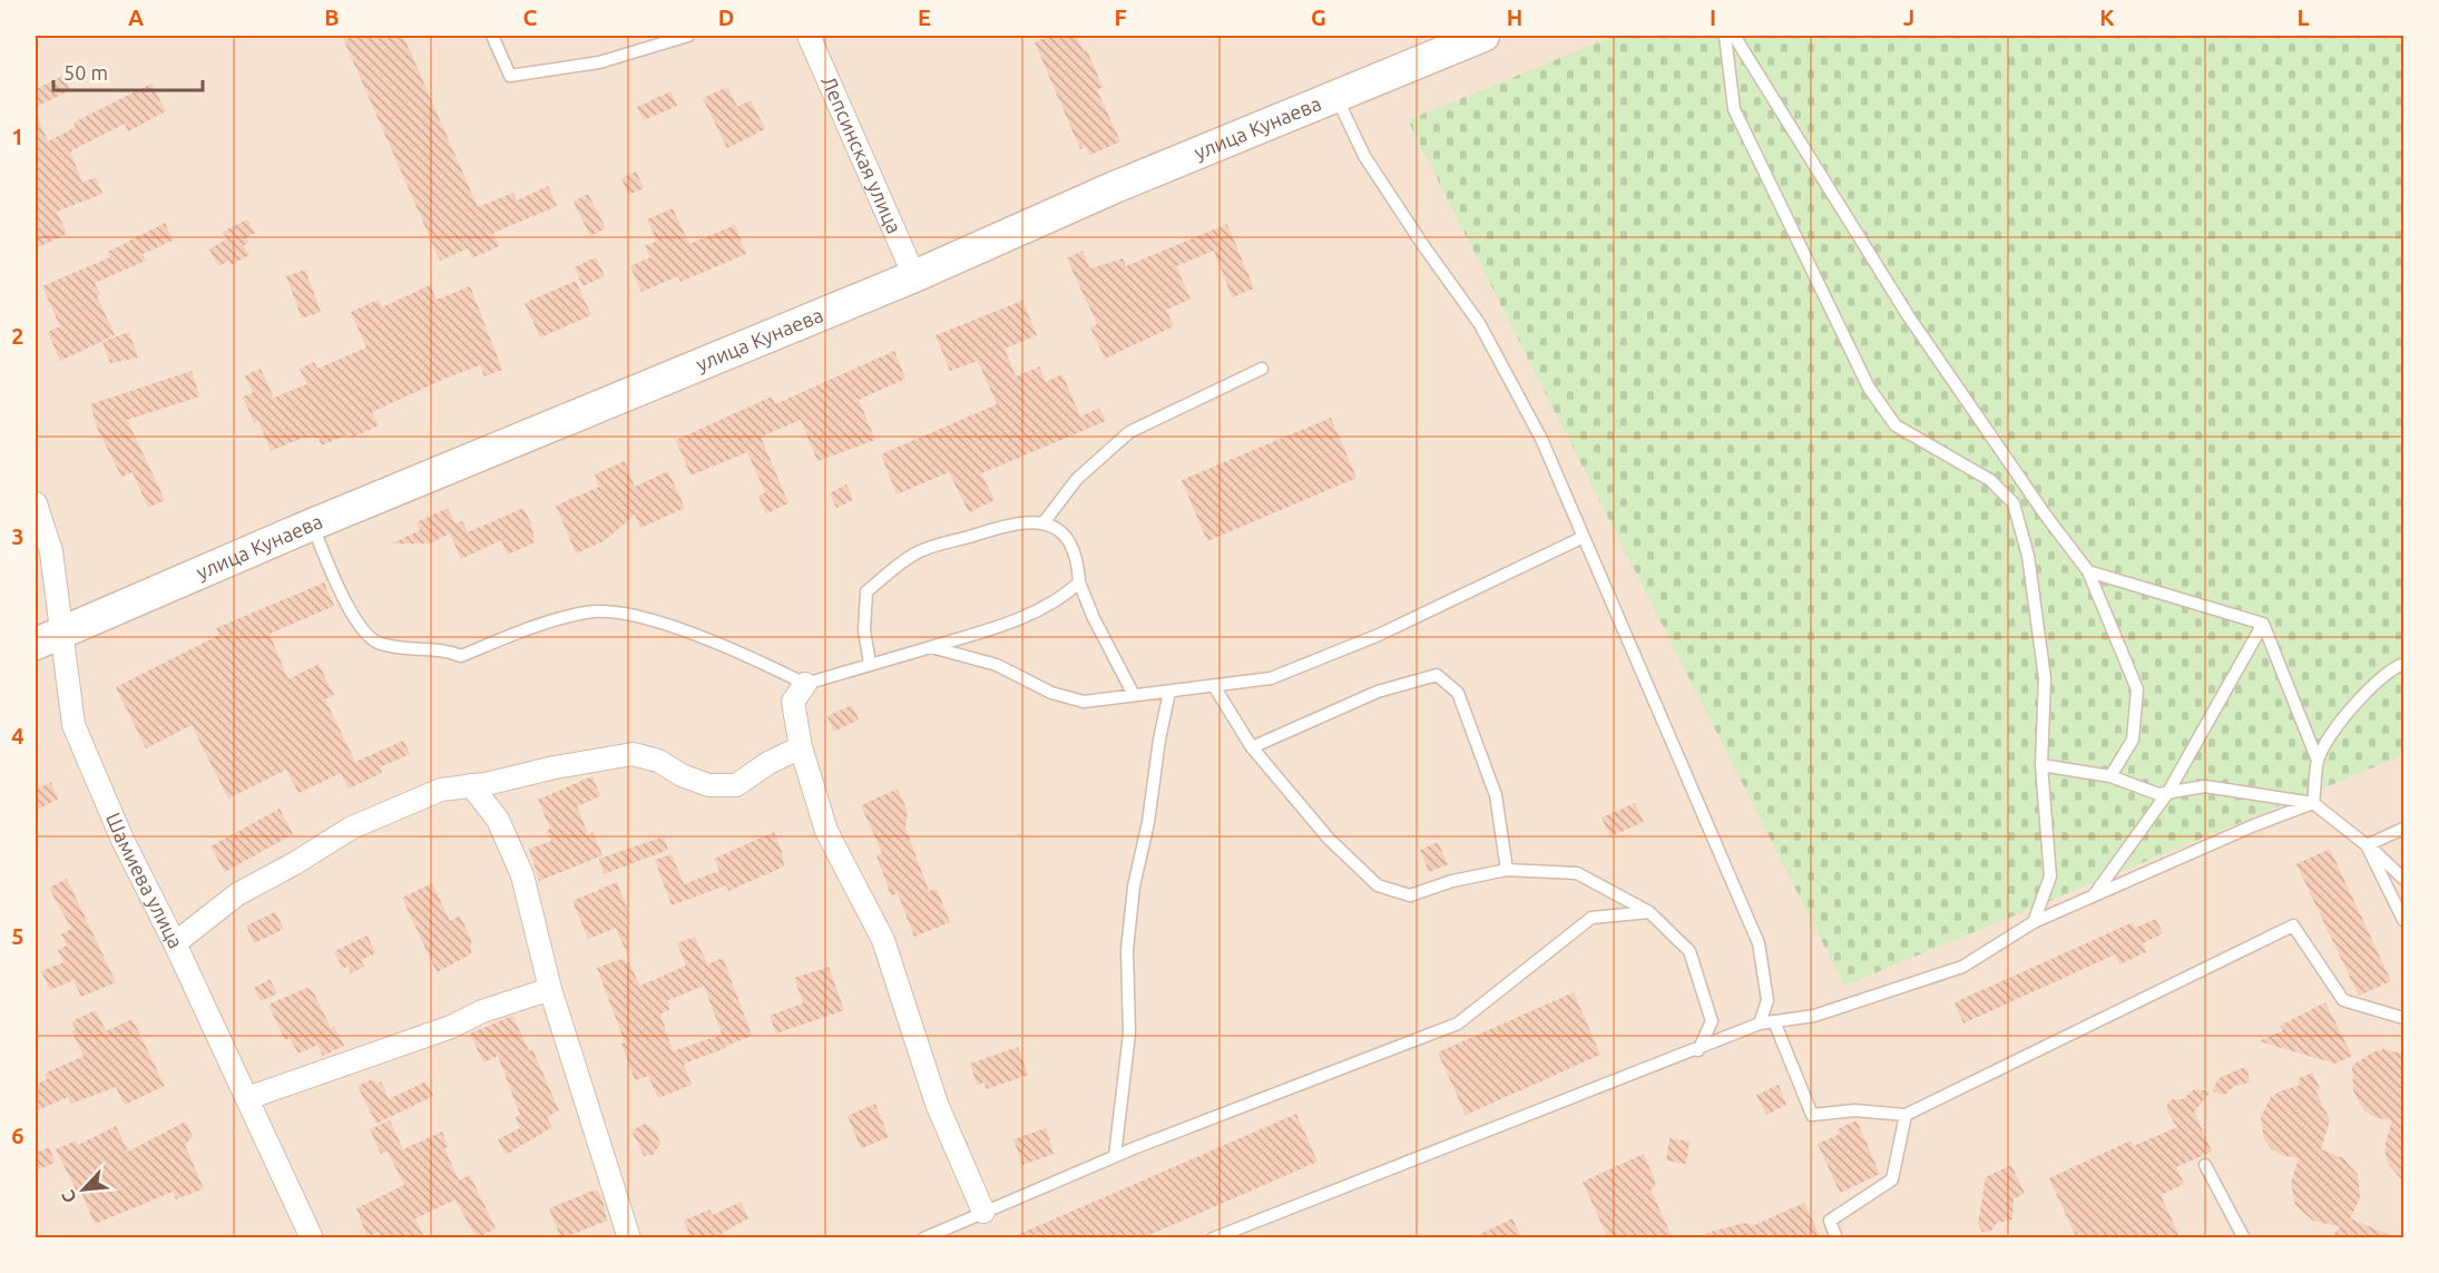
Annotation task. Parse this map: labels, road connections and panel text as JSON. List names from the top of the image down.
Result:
{
  "streets": {
    "main road": ["улица Кунаева"],
    "street": ["Лепсинская улица", "Шамиева улица"]
  },
  "crossings": [
    ["улица Кунаева", "Лепсинская улица"],
    ["улица Кунаева", "Шамиева улица"]
  ],
  "scale_bar": "50 m",
  "north": "bottom left",
  "grid": {
    "columns": [
      "A",
      "B",
      "C",
      "D",
      "E",
      "F",
      "G",
      "H",
      "I",
      "J",
      "K",
      "L"
    ],
    "rows": [
      "1",
      "2",
      "3",
      "4",
      "5",
      "6"
    ]
  }
}
